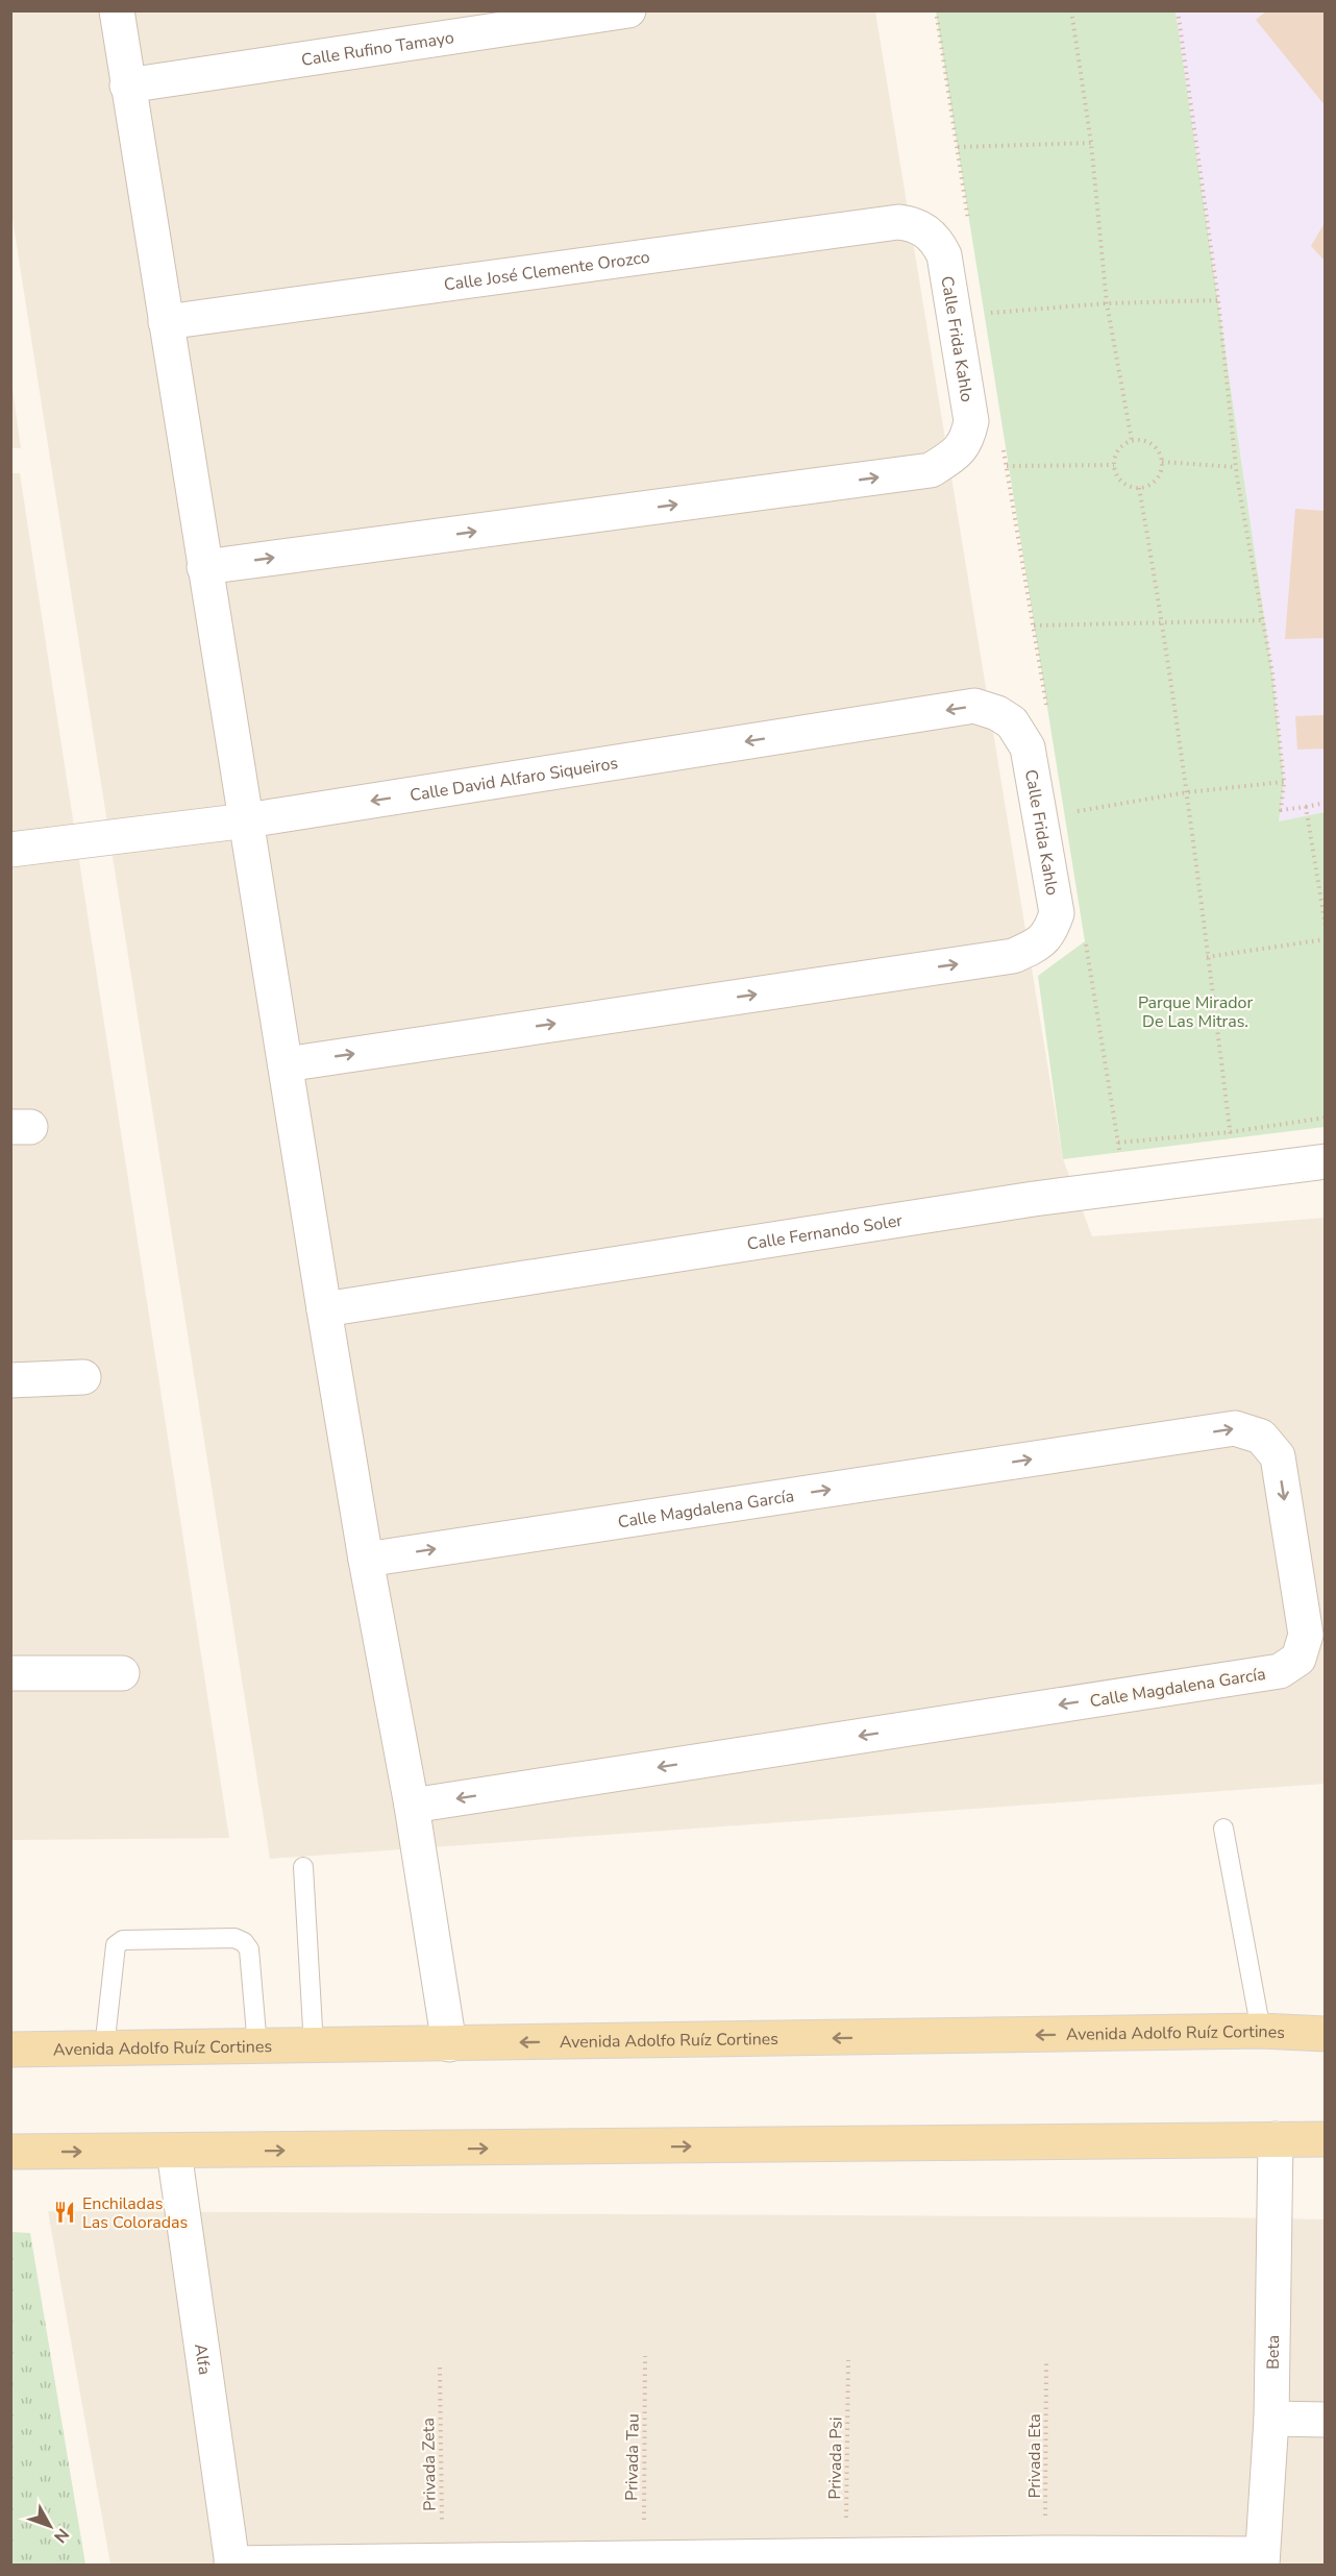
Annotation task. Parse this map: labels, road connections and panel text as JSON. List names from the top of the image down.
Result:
{
  "streets": {
    "main road": ["Avenida Adolfo Ruíz Cortines"],
    "street": [
      "Calle Rufino Tamayo",
      "Calle José Clemente Orozco",
      "Calle Frida Kahlo",
      "Calle David Alfaro Siqueiros",
      "Calle Fernando Soler",
      "Calle Magdalena García",
      "Beta",
      "Alfa"
    ],
    "path": [
      "Privada Eta",
      "Privada Tau",
      "Privada Psi",
      "Privada Zeta"
    ]
  },
  "crossings": [
    ["Calle José Clemente Orozco", "Calle Frida Kahlo"],
    ["Calle Frida Kahlo", "Calle David Alfaro Siqueiros"]
  ],
  "one_way": ["Calle David Alfaro Siqueiros"],
  "parks": ["Parque Mirador De Las Mitras."],
  "places": {
    "restaurant": ["Enchiladas Las Coloradas"]
  },
  "north": "bottom right"
}
